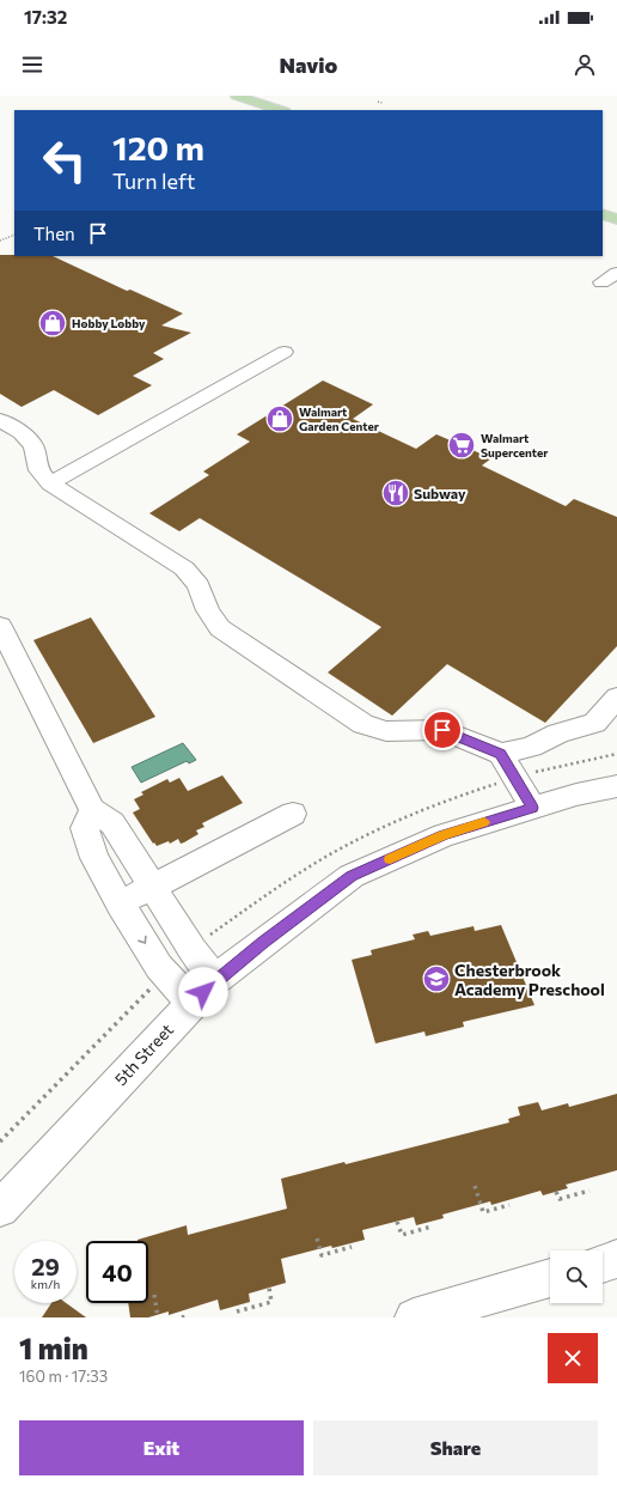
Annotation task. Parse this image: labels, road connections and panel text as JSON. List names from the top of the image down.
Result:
{
  "streets": {
    "street": ["5th Street"]
  },
  "places": {
    "shop": ["Hobby Lobby", "Walmart Garden Center"],
    "supermarket": ["Walmart Supercenter"],
    "restaurant": ["Subway"],
    "school or university": ["Chesterbrook Academy Preschool"]
  },
  "page": {
    "status": "17:32",
    "header": "Navio",
    "turn": ["120 m", "Turn left"],
    "then": "Then",
    "speed": "29 km/h",
    "limit": "40",
    "heading": ["1 min", "160 m · 17:33"],
    "buttons": ["Exit", "Share"]
  }
}
